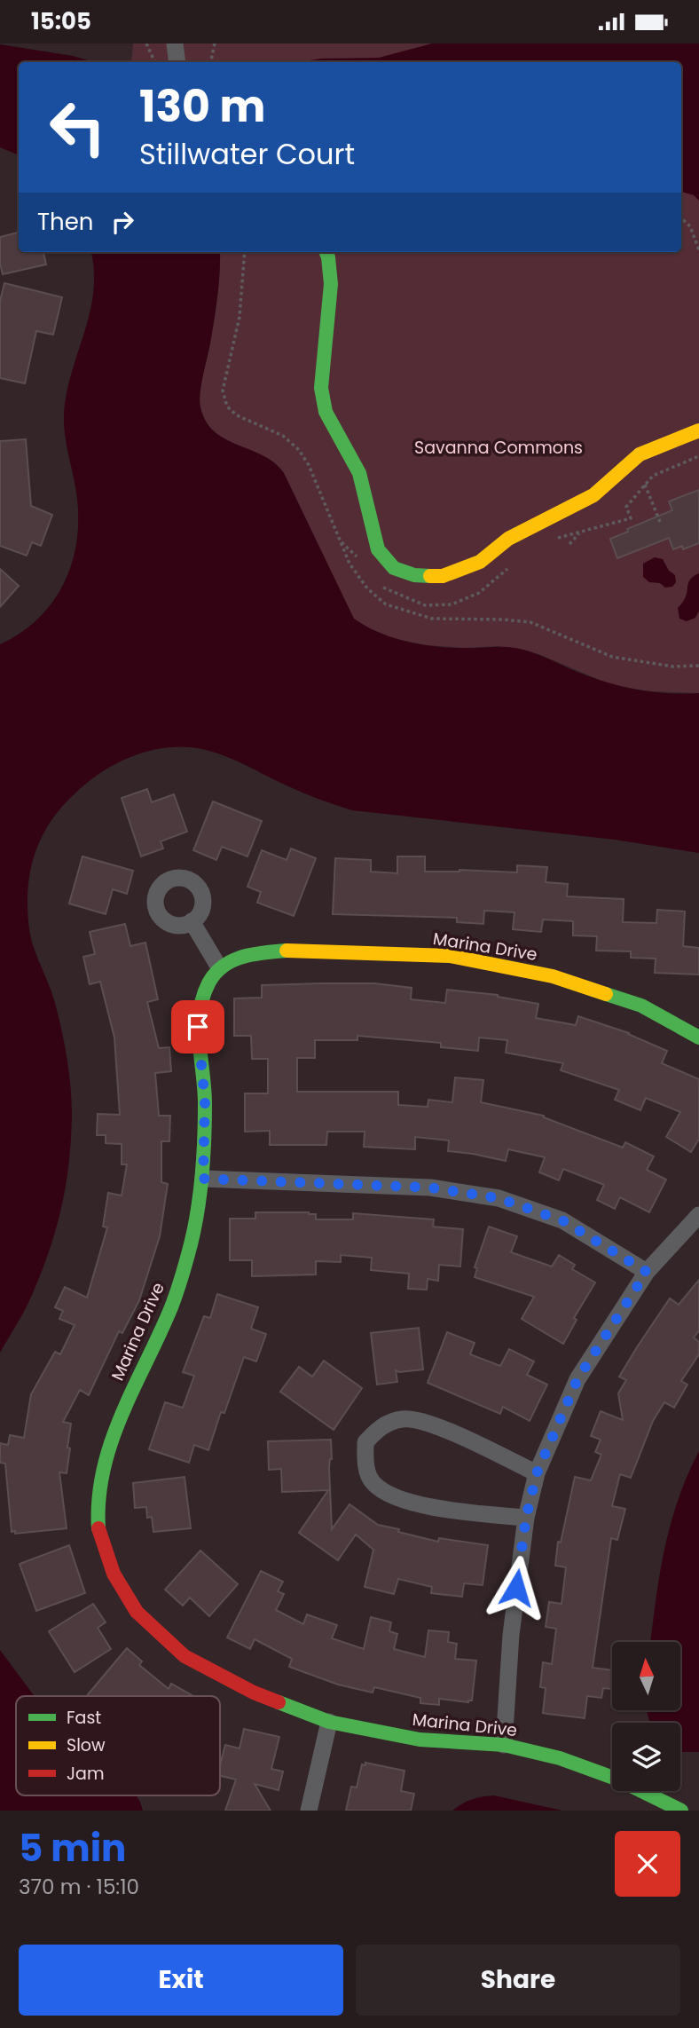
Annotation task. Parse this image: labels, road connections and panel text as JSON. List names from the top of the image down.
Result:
{
  "streets": {
    "street": ["Marina Drive"]
  },
  "parks": ["Savanna Commons"],
  "legend": ["Fast", "Slow", "Jam"],
  "north": "top",
  "page": {
    "status": "15:05",
    "turn": ["130 m", "Stillwater Court"],
    "then": "Then",
    "heading": ["5 min", "370 m · 15:10"],
    "buttons": ["Exit", "Share"]
  }
}
